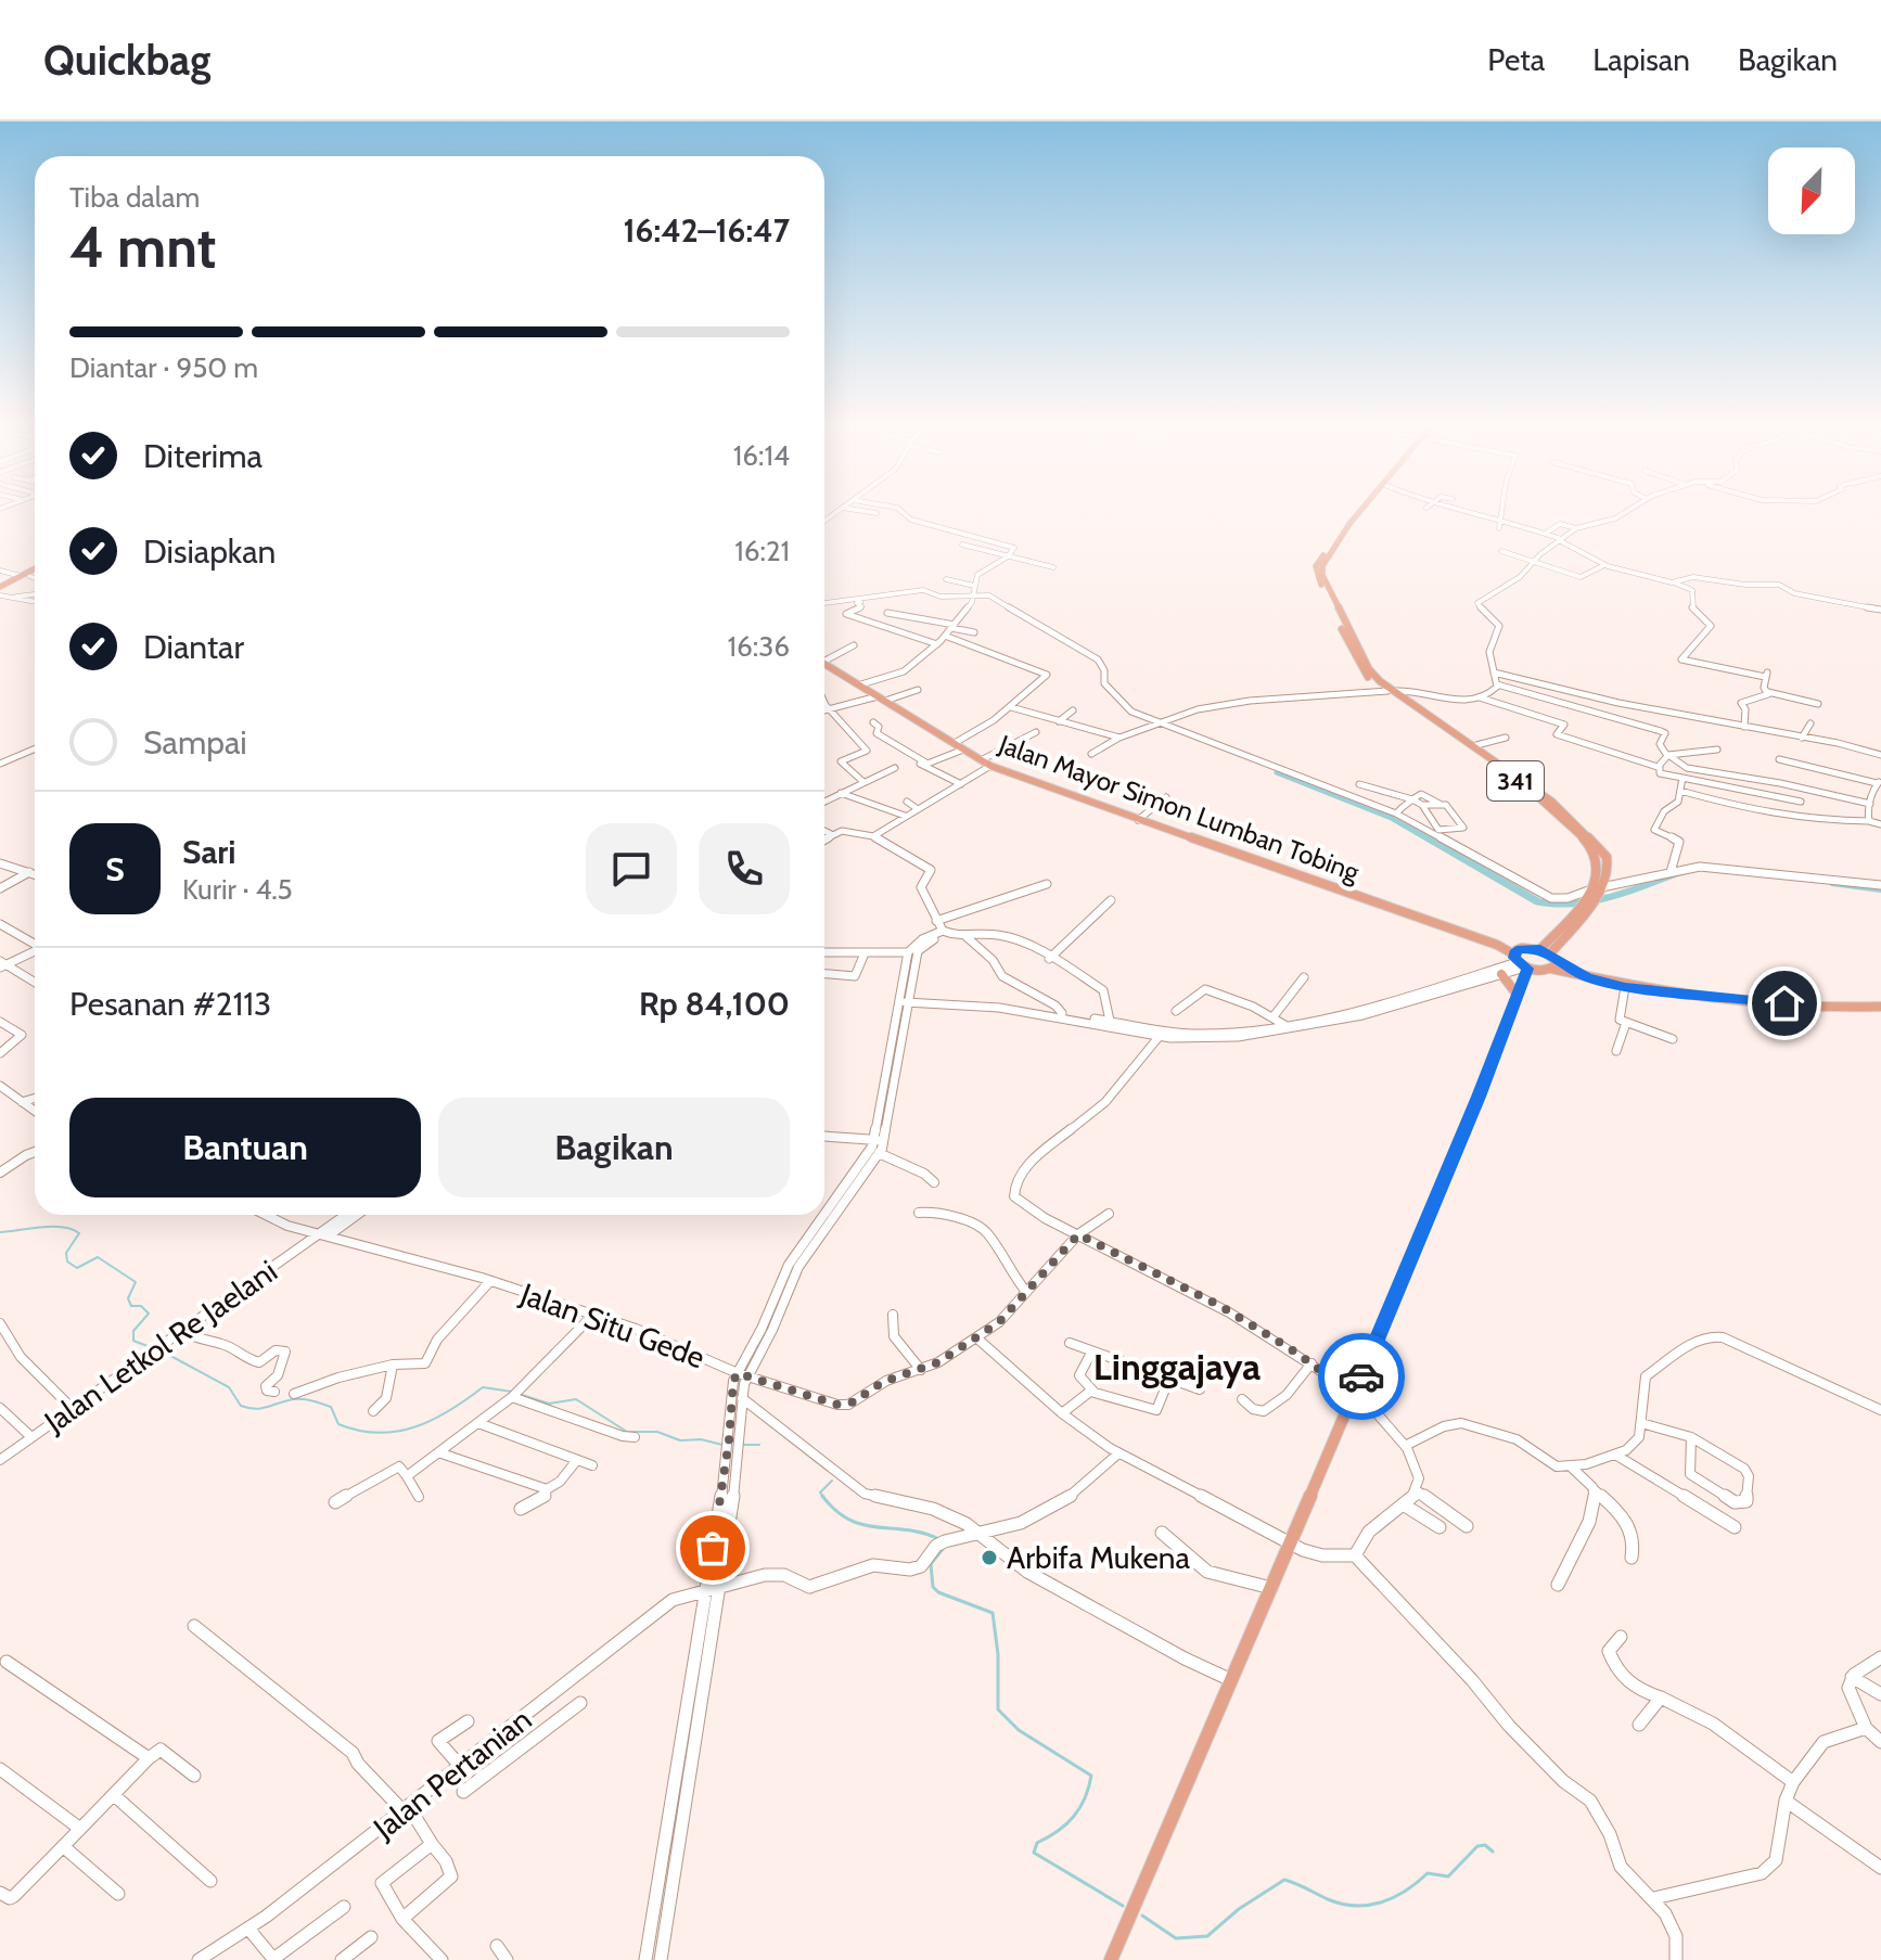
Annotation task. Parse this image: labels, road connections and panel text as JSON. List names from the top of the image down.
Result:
{
  "streets": {
    "main road": ["341", "Jalan Mayor Simon Lumban Tobing"],
    "street": ["Jalan Situ Gede", "Jalan Letkol Re Jaelani", "Jalan Pertanian"]
  },
  "crossings": [
    ["Jalan Situ Gede", "Jalan Letkol Re Jaelani"]
  ],
  "districts": ["Linggajaya"],
  "places": ["Arbifa Mukena"],
  "north": "bottom left",
  "page": {
    "header": "Quickbag",
    "nav": ["Peta", "Lapisan", "Bagikan"],
    "heading": ["4 mnt", "Tiba dalam", "16:42–16:47"],
    "panel": [
      "Sari",
      "Kurir · 4.5",
      "Pesanan #2113",
      "Rp 84,100"
    ],
    "bar": "Diantar · 950 m",
    "list": [
      ["Diterima", "16:14"],
      ["Disiapkan", "16:21"],
      ["Diantar", "16:36"],
      "Sampai"
    ],
    "round": "S",
    "buttons": ["Bantuan", "Bagikan"]
  }
}
